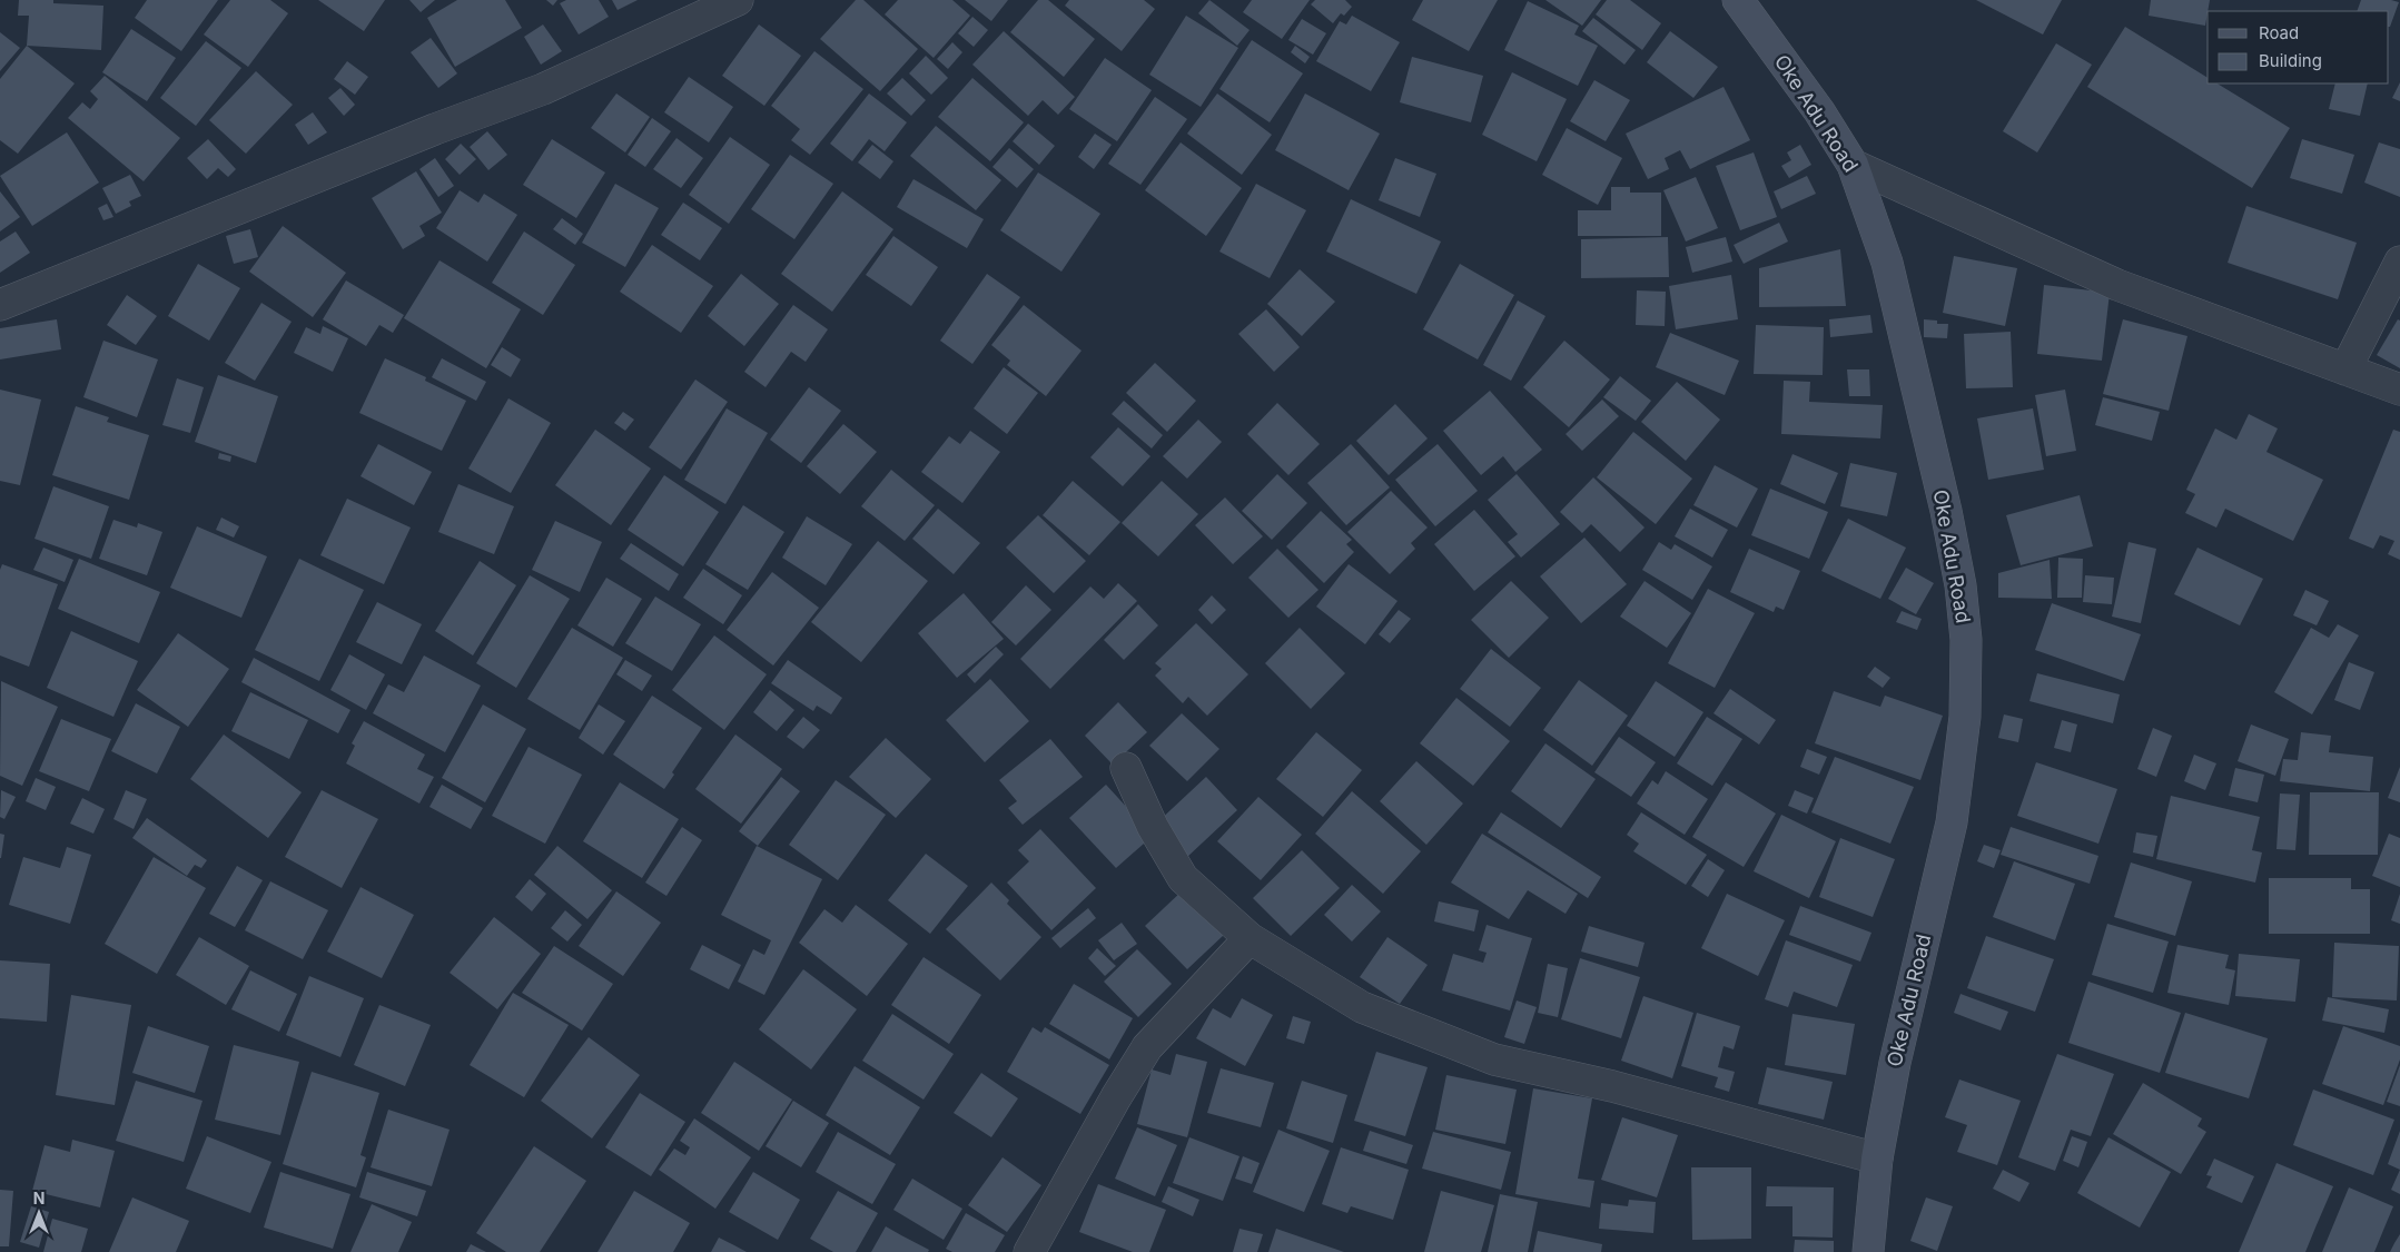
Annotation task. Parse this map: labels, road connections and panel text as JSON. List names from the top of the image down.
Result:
{
  "streets": {
    "street": ["Oke Adu Road"]
  },
  "legend": ["Road", "Building"],
  "north": "top"
}
